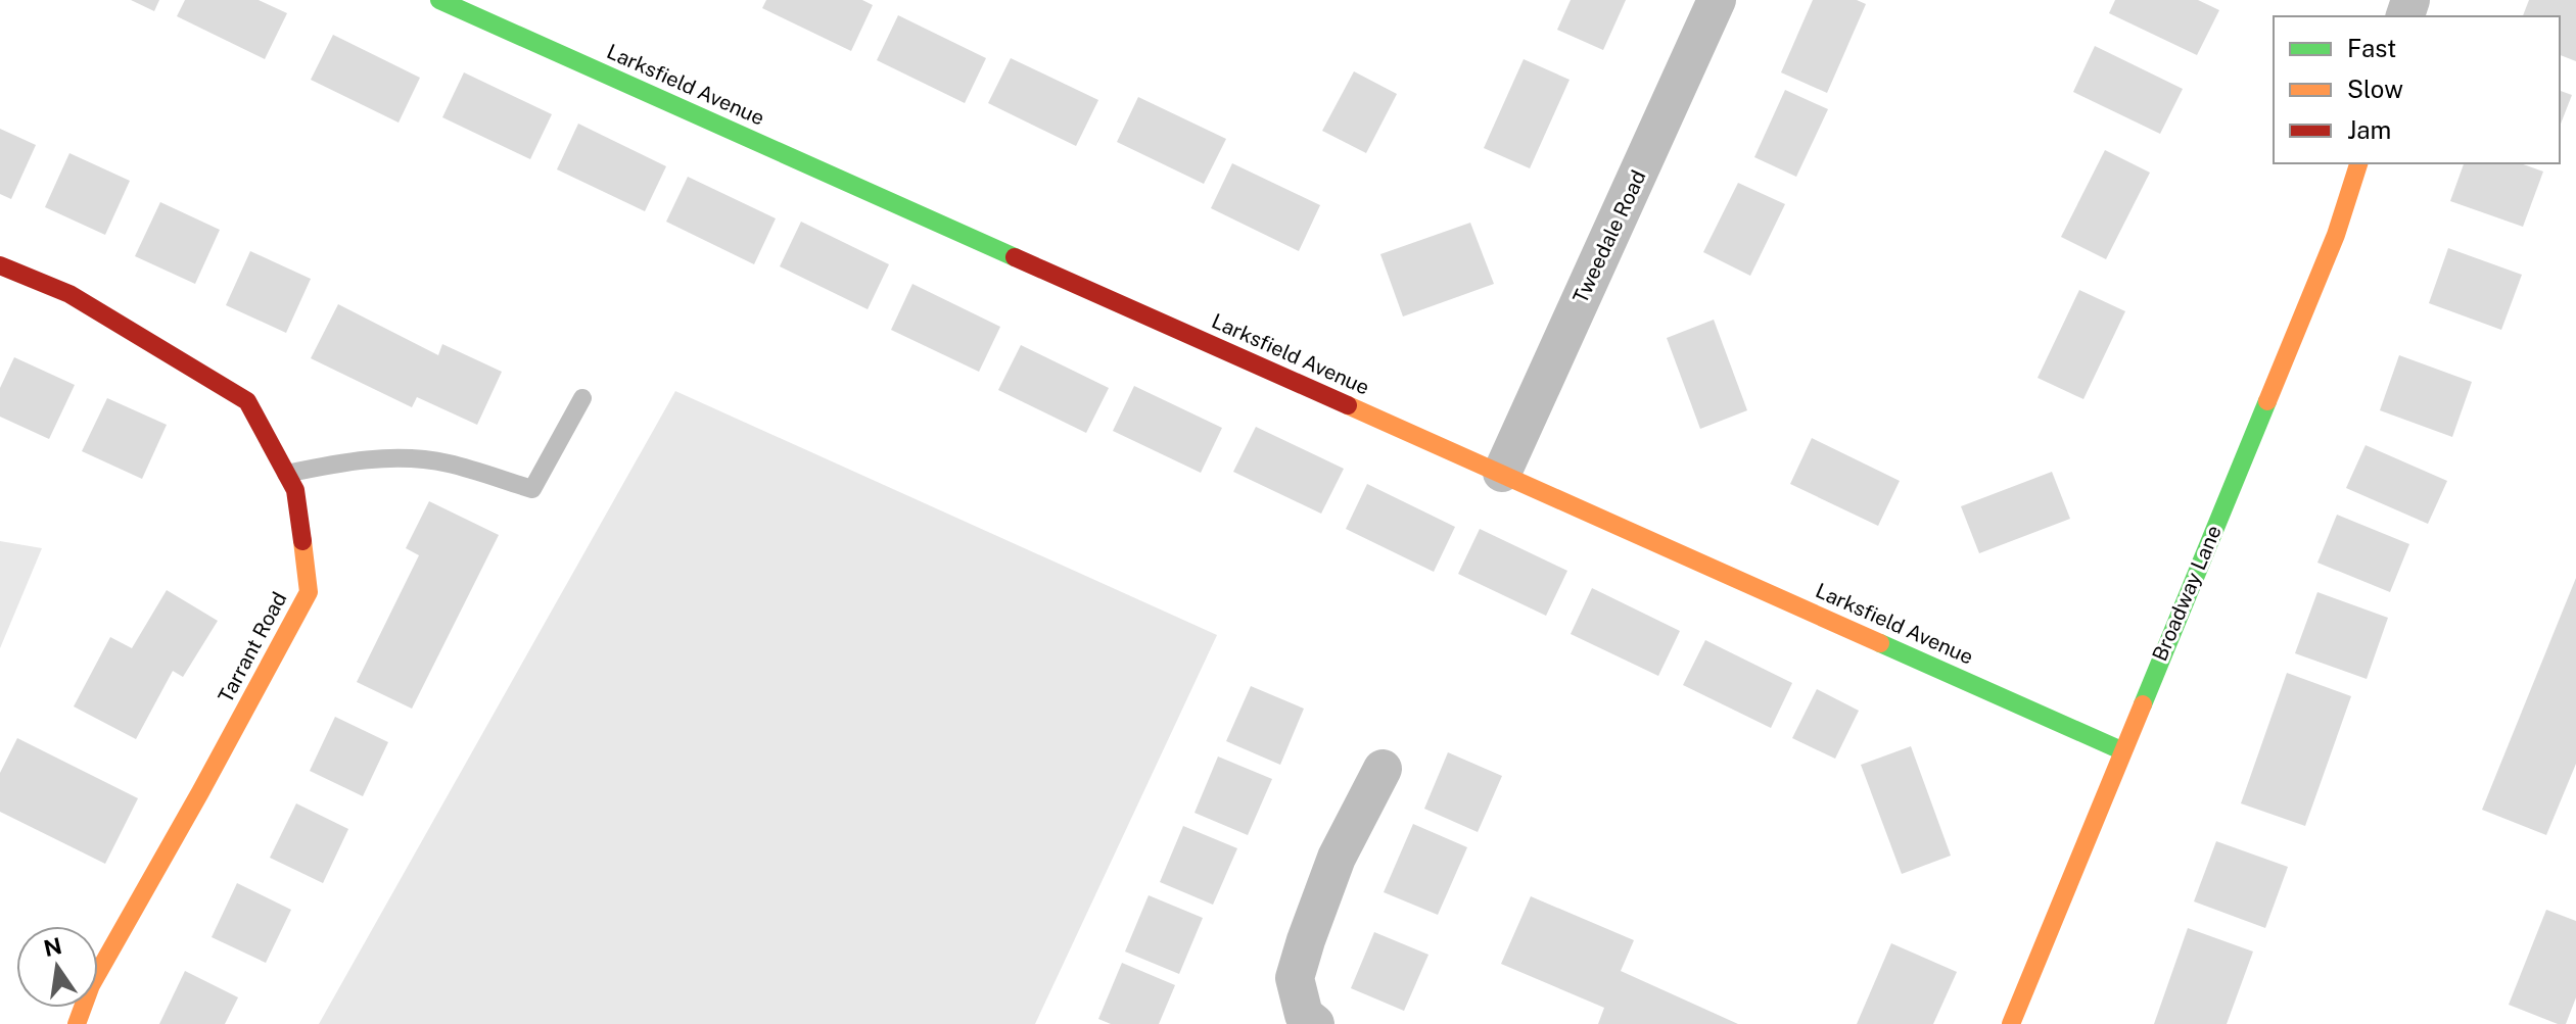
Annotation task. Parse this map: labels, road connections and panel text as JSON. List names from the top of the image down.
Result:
{
  "streets": {
    "street": [
      "Larksfield Avenue",
      "Tweedale Road",
      "Broadway Lane",
      "Tarrant Road"
    ]
  },
  "crossings": [
    ["Larksfield Avenue", "Tweedale Road"],
    ["Larksfield Avenue", "Broadway Lane"]
  ],
  "legend": ["Fast", "Slow", "Jam"],
  "north": "top"
}
